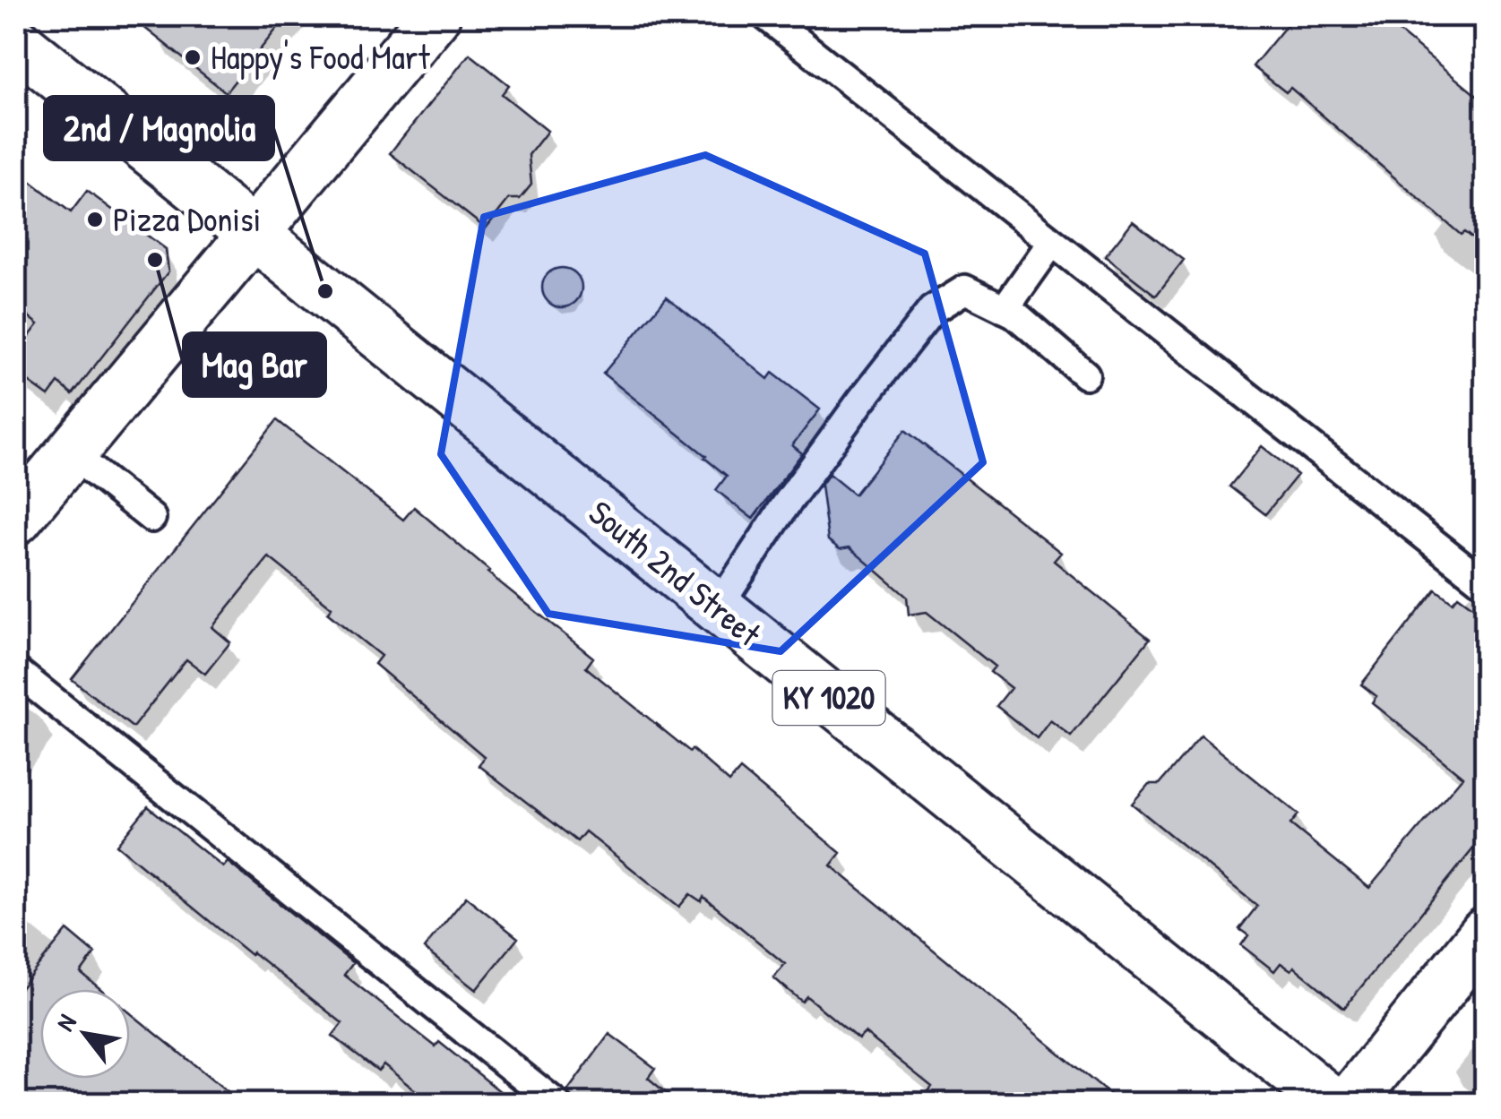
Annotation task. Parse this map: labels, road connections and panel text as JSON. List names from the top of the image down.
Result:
{
  "streets": {
    "main road": ["South 2nd Street", "KY 1020"]
  },
  "places": [
    "Happy's Food Mart",
    "Pizza Donisi",
    "Mag Bar",
    "2nd / Magnolia"
  ],
  "north": "top left"
}
